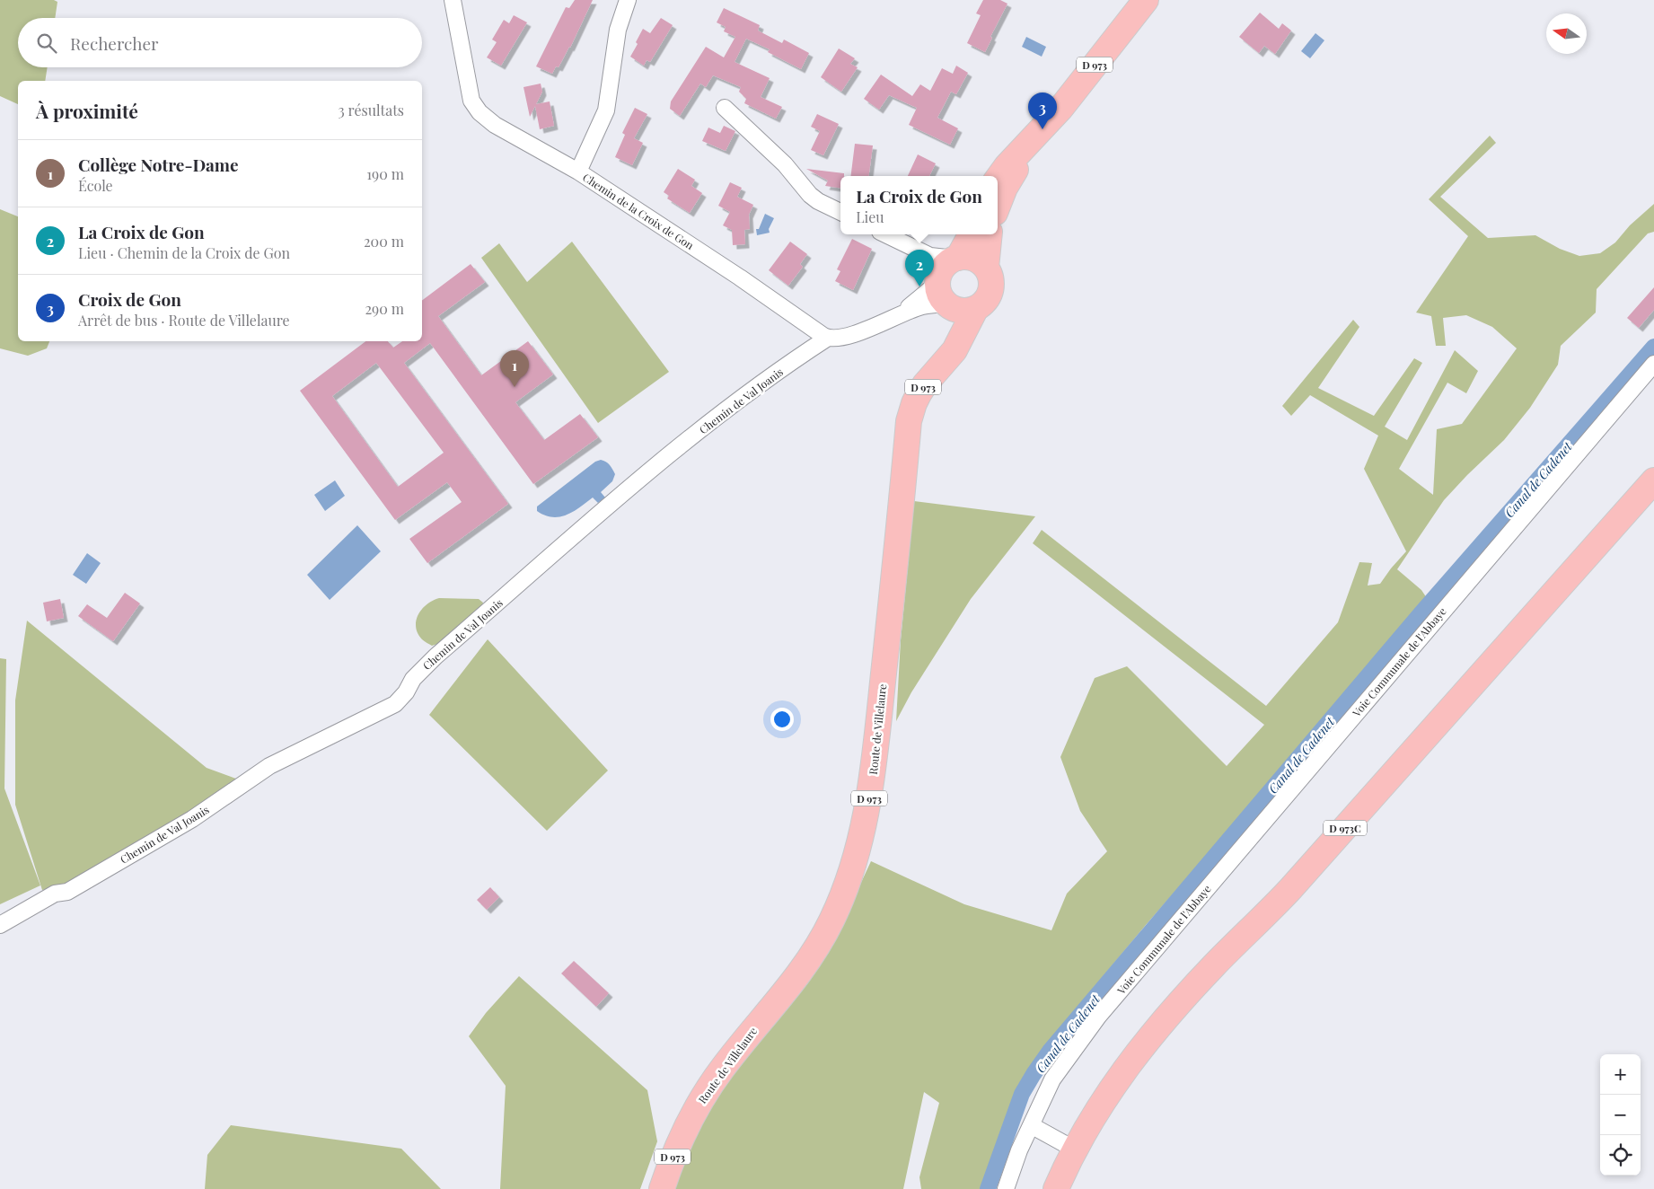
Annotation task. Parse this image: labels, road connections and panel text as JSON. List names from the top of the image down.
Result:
{
  "streets": {
    "main road": ["D 973", "Route de Villelaure", "D 973C"],
    "street": ["Chemin de la Croix de Gon", "Chemin de Val Joanis", "Voie Communale de l'Abbaye"]
  },
  "crossings": [
    ["Chemin de la Croix de Gon", "Chemin de Val Joanis"]
  ],
  "water": ["Canal de Cadenet"],
  "north": "left",
  "page": {
    "search": "Rechercher",
    "heading": ["À proximité", "3 résultats"],
    "pins": ["3", "2", "1"],
    "list": [
      {
        "mark": "1",
        "name": "Collège Notre-Dame",
        "note": "École",
        "value": "190 m"
      },
      {
        "mark": "2",
        "name": "La Croix de Gon",
        "note": "Lieu · Chemin de la Croix de Gon",
        "value": "200 m"
      },
      {
        "mark": "3",
        "name": "Croix de Gon",
        "note": "Arrêt de bus · Route de Villelaure",
        "value": "290 m"
      }
    ],
    "popup": ["La Croix de Gon", "Lieu"],
    "map_buttons": ["+", "−"]
  }
}
